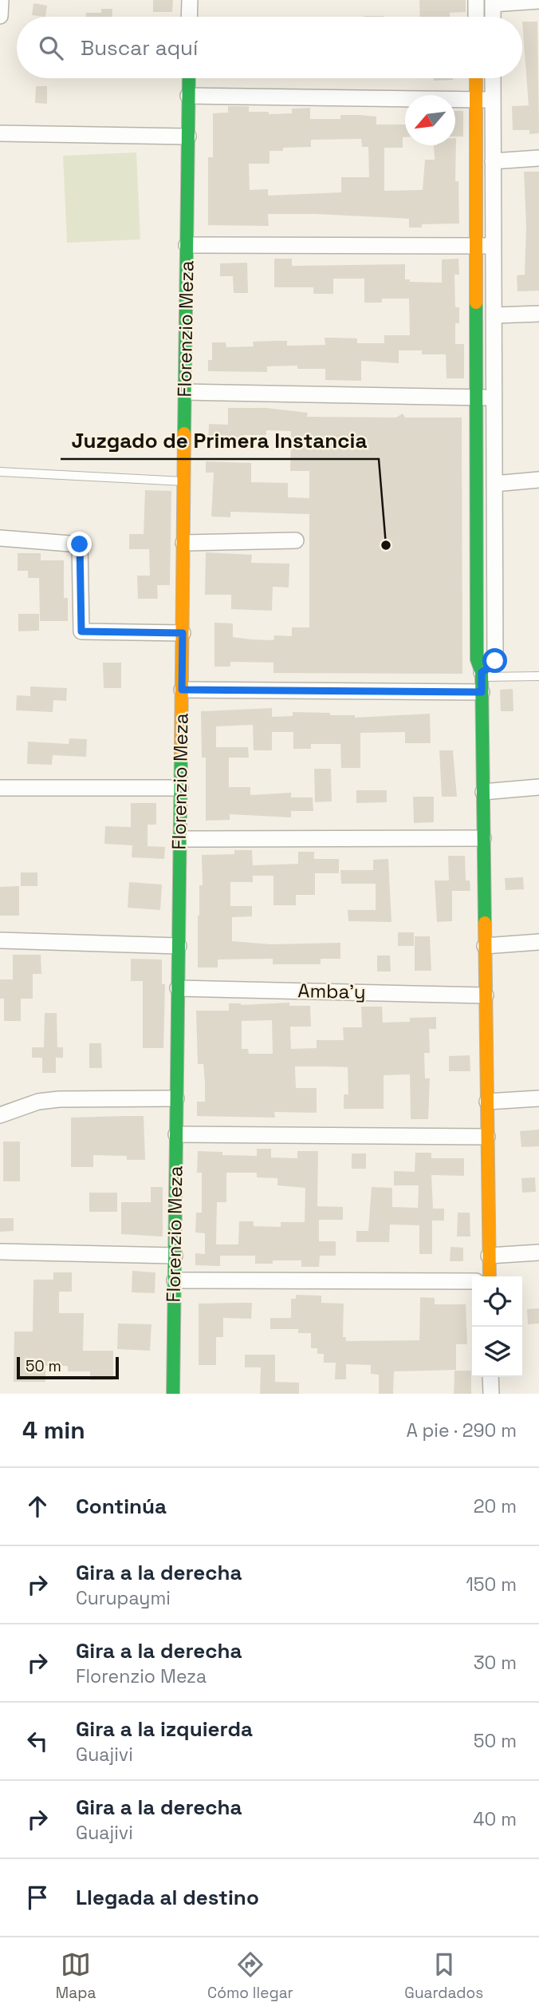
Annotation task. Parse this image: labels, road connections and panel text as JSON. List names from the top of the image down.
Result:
{
  "streets": {
    "street": ["Florenzio Meza", "Amba'y"]
  },
  "crossings": [
    ["Florenzio Meza", "Amba'y"]
  ],
  "places": ["Juzgado de Primera Instancia"],
  "scale_bar": "50 m",
  "north": "bottom left",
  "page": {
    "search": "Buscar aquí",
    "scale": "50 m",
    "heading": ["4 min", "A pie · 290 m"],
    "list": [
      ["Continúa", "20 m"],
      ["Gira a la derecha", "Curupaymi", "150 m"],
      ["Gira a la derecha", "Florenzio Meza", "30 m"],
      ["Gira a la izquierda", "Guajivi", "50 m"],
      ["Gira a la derecha", "Guajivi", "40 m"],
      "Llegada al destino"
    ],
    "nav": ["Mapa", "Cómo llegar", "Guardados"]
  }
}
